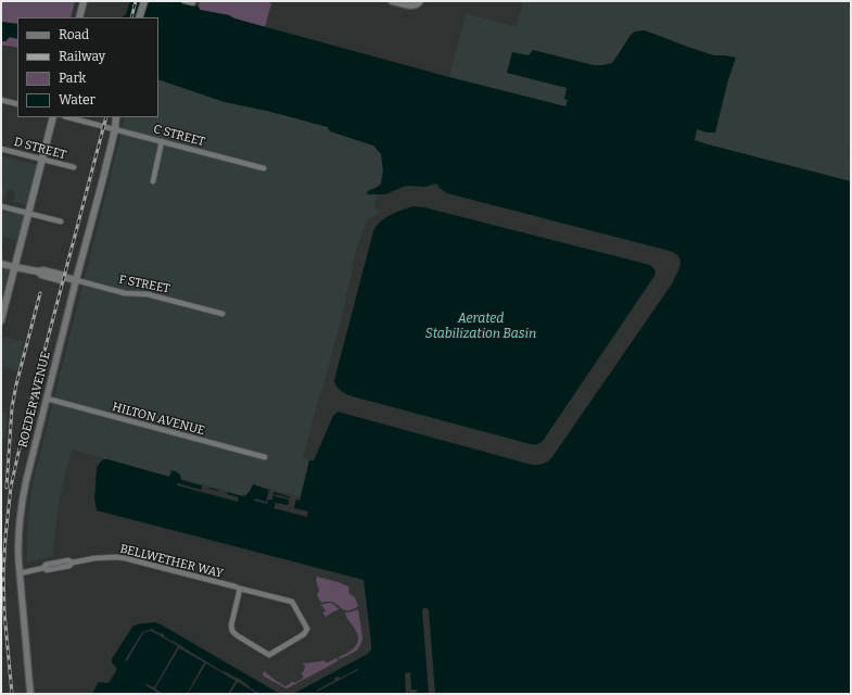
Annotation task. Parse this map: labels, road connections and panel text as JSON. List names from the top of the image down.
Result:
{
  "streets": {
    "main road": ["F STREET", "ROEDER AVENUE"],
    "street": [
      "C STREET",
      "D STREET",
      "HILTON AVENUE",
      "BELLWETHER WAY"
    ]
  },
  "crossings": [
    ["C STREET", "ROEDER AVENUE"],
    ["F STREET", "ROEDER AVENUE"],
    ["ROEDER AVENUE", "HILTON AVENUE"],
    ["ROEDER AVENUE", "BELLWETHER WAY"]
  ],
  "water": ["Aerated Stabilization Basin"],
  "legend": [
    "Road",
    "Railway",
    "Park",
    "Water"
  ]
}
